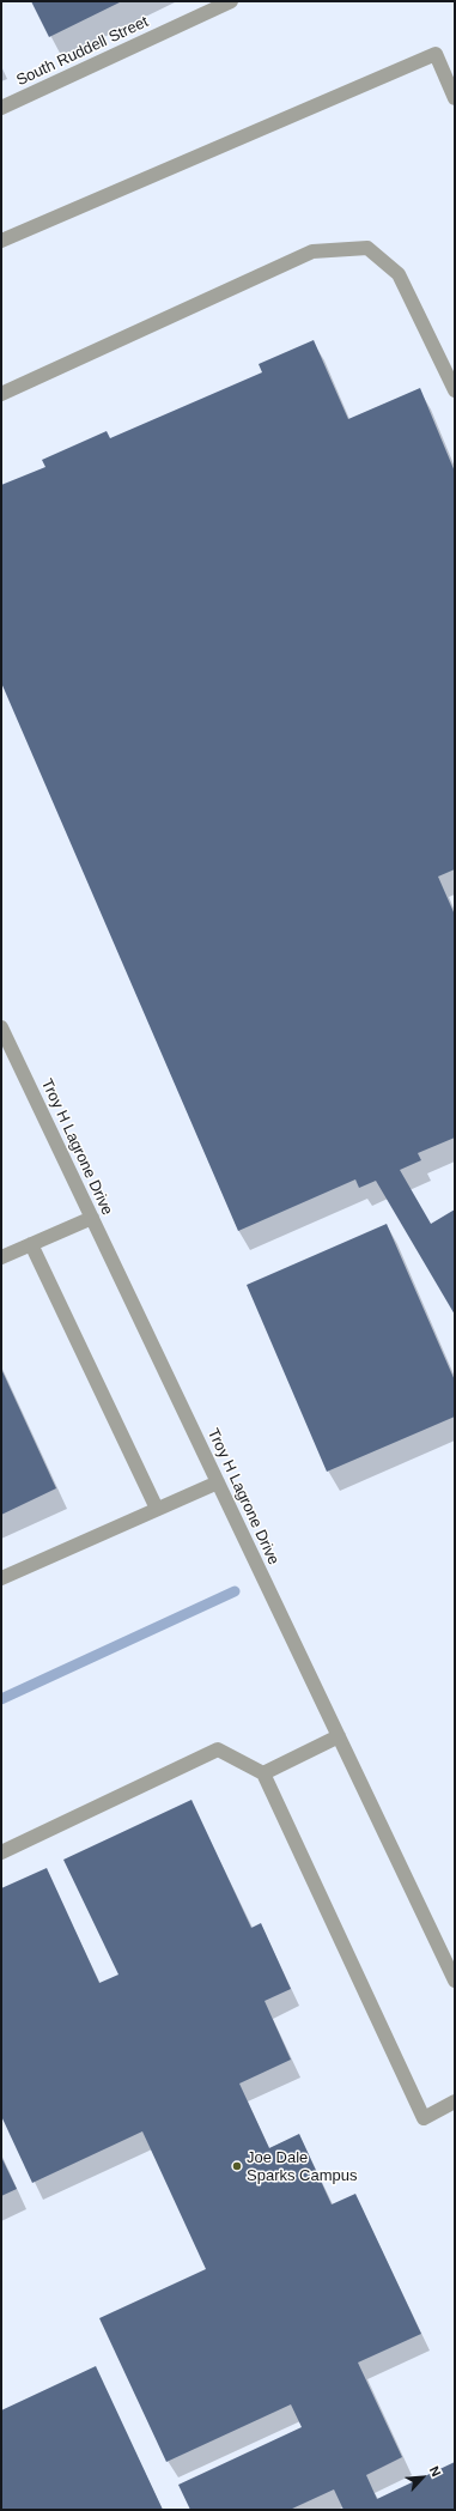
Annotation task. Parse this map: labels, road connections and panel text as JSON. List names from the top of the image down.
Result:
{
  "streets": {
    "street": ["South Ruddell Street", "Troy H Lagrone Drive"]
  },
  "places": ["Joe Dale Sparks Campus"],
  "north": "top right"
}
